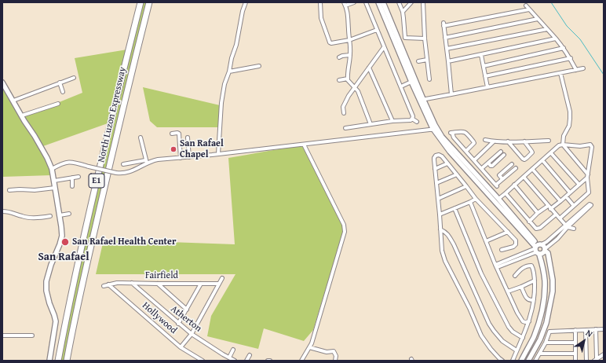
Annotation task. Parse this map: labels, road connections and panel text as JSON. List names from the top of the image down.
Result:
{
  "streets": {
    "highway": ["North Luzon Expressway", "E1"],
    "street": ["Fairfield", "Hollywood", "Atherton"]
  },
  "crossings": [
    ["Fairfield", "Hollywood"],
    ["Fairfield", "Atherton"]
  ],
  "districts": ["San Rafael"],
  "places": ["San Rafael Chapel", "San Rafael Health Center"],
  "north": "top right"
}
